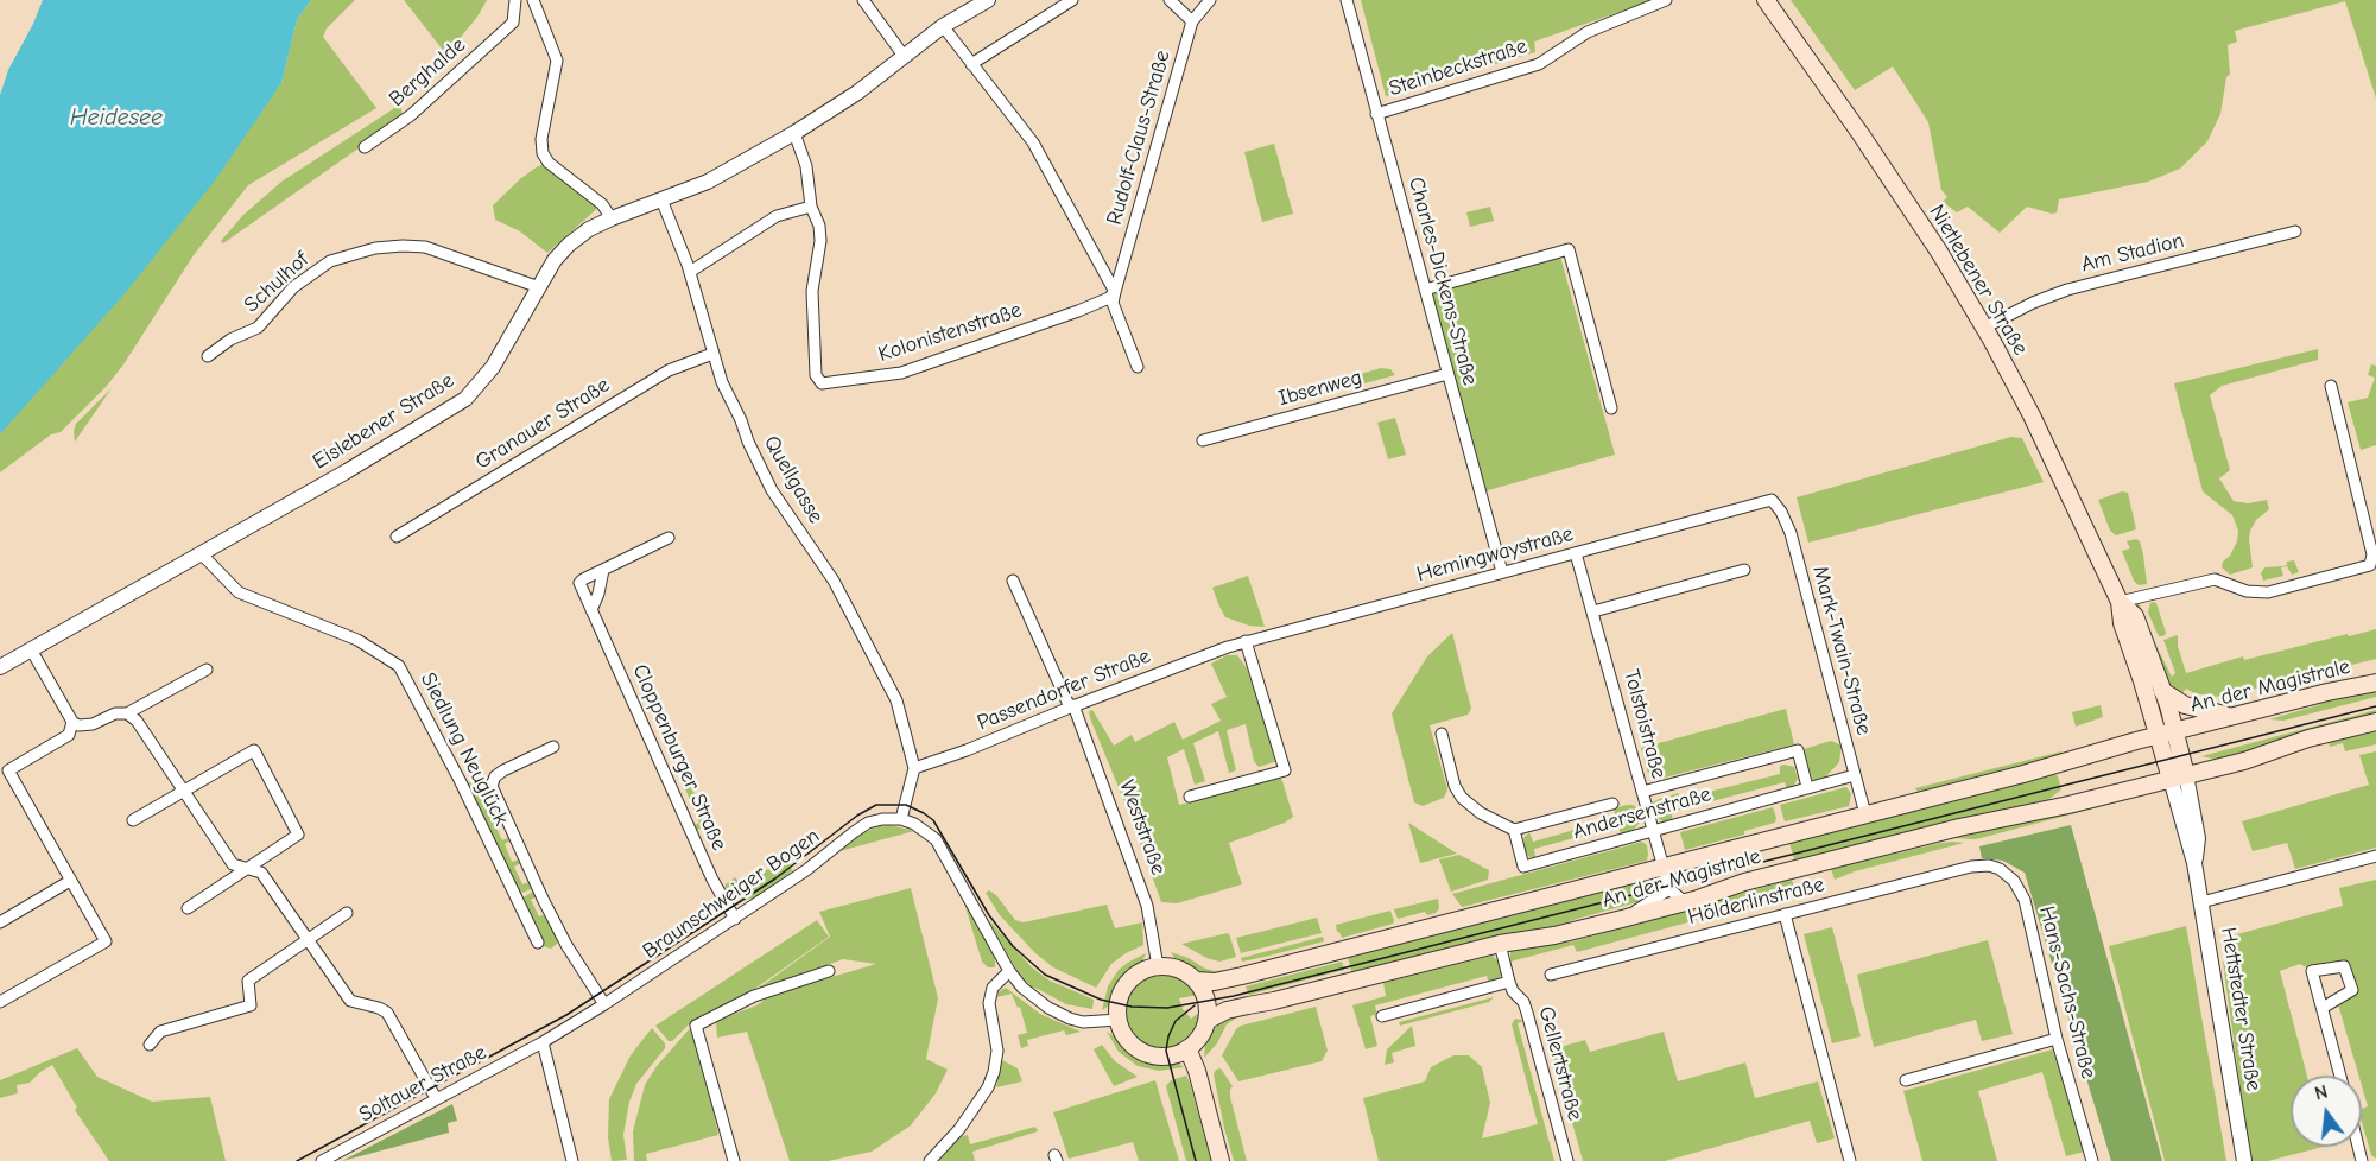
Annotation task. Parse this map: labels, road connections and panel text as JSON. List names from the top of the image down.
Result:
{
  "streets": {
    "main road": ["Nietlebener Straße", "An der Magistrale"],
    "street": [
      "Steinbeckstraße",
      "Berghalde",
      "Rudolf-Claus-Straße",
      "Am Stadion",
      "Charles-Dickens-Straße",
      "Schulhof",
      "Kolonistenstraße",
      "Ibsenweg",
      "Eislebener Straße",
      "Granauer Straße",
      "Quellgasse",
      "Hemingwaystraße",
      "Mark-Twain-Straße",
      "Passendorfer Straße",
      "Tolstoistraße",
      "Siedlung Neuglück",
      "Cloppenburger Straße",
      "Andersenstraße",
      "Weststraße",
      "Braunschweiger Bogen",
      "Hölderlinstraße",
      "Hans-Sachs-Straße",
      "Hettstedter Straße",
      "Gellertstraße",
      "Soltauer Straße"
    ]
  },
  "crossings": [
    ["Steinbeckstraße", "Charles-Dickens-Straße"],
    ["Rudolf-Claus-Straße", "Kolonistenstraße"],
    ["Am Stadion", "Nietlebener Straße"],
    ["Nietlebener Straße", "An der Magistrale"],
    ["Charles-Dickens-Straße", "Ibsenweg"],
    ["Charles-Dickens-Straße", "Hemingwaystraße"],
    ["Schulhof", "Eislebener Straße"],
    ["Eislebener Straße", "Quellgasse"],
    ["Eislebener Straße", "Siedlung Neuglück"],
    ["Granauer Straße", "Quellgasse"],
    ["Quellgasse", "Passendorfer Straße"],
    ["Hemingwaystraße", "Mark-Twain-Straße"],
    ["Hemingwaystraße", "Passendorfer Straße"],
    ["Hemingwaystraße", "Tolstoistraße"],
    ["Mark-Twain-Straße", "An der Magistrale"],
    ["Mark-Twain-Straße", "Andersenstraße"],
    ["An der Magistrale", "Tolstoistraße"],
    ["An der Magistrale", "Weststraße"],
    ["An der Magistrale", "Hettstedter Straße"],
    ["An der Magistrale", "Gellertstraße"],
    ["Passendorfer Straße", "Weststraße"],
    ["Tolstoistraße", "Andersenstraße"],
    ["Siedlung Neuglück", "Braunschweiger Bogen"],
    ["Cloppenburger Straße", "Braunschweiger Bogen"],
    ["Braunschweiger Bogen", "Soltauer Straße"],
    ["Hölderlinstraße", "Hans-Sachs-Straße"]
  ],
  "water": ["Heidesee"],
  "north": "top"
}
